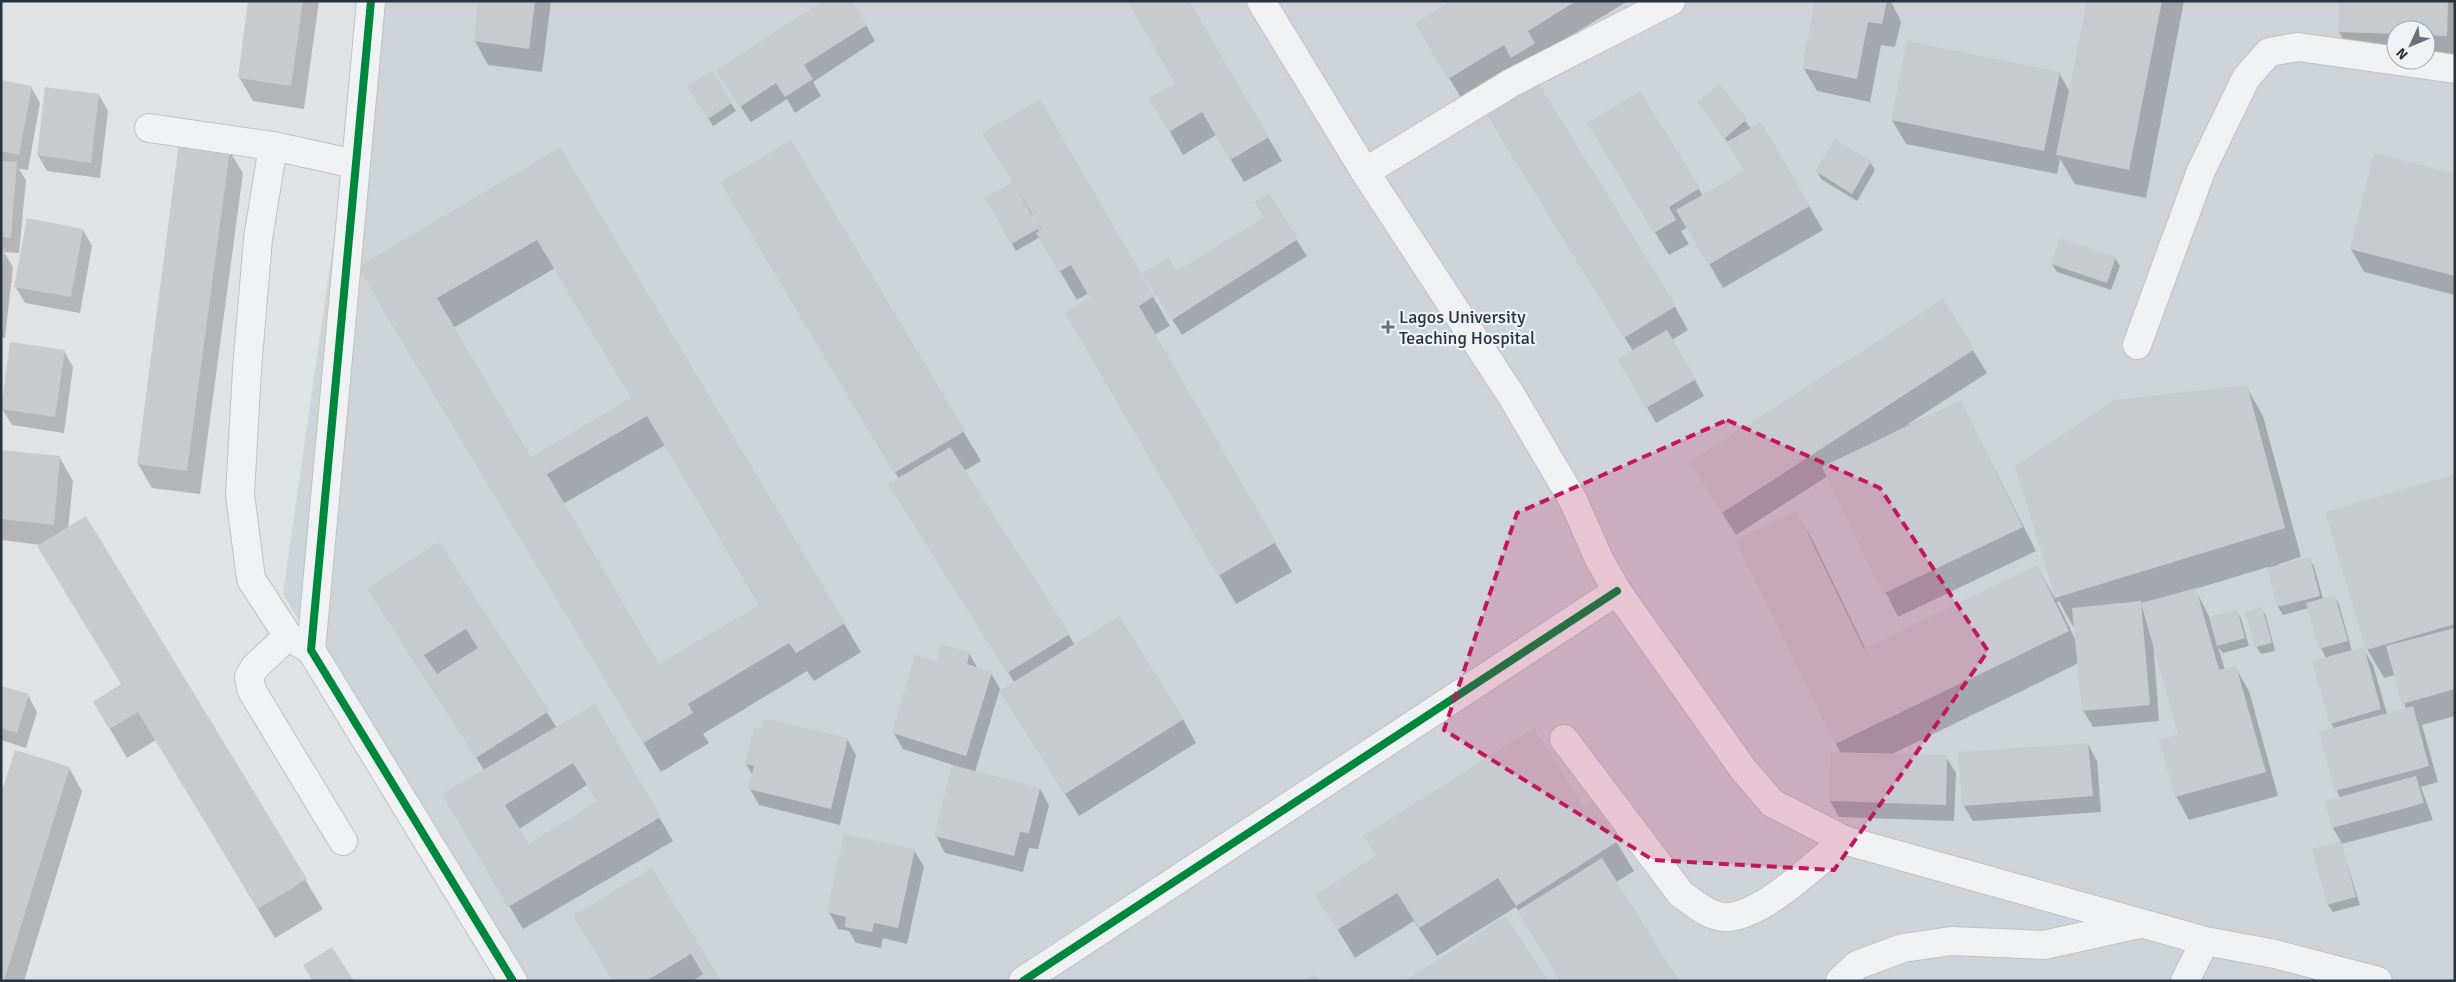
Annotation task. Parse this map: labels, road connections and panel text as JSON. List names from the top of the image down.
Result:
{
  "places": {
    "health": ["Lagos University Teaching Hospital"]
  },
  "north": "bottom left"
}
